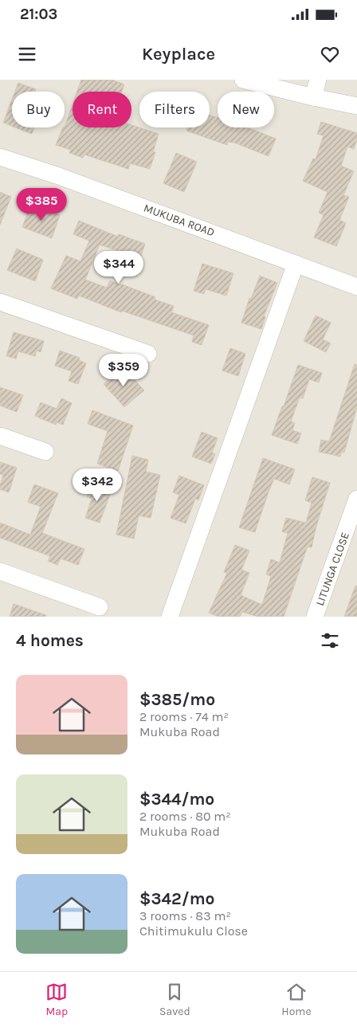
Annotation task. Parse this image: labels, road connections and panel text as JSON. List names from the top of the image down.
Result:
{
  "streets": {
    "street": ["MUKUBA ROAD", "LITUNGA CLOSE"]
  },
  "page": {
    "status": "21:03",
    "header": "Keyplace",
    "chip": [
      "Buy",
      "Rent",
      "Filters",
      "New"
    ],
    "price": [
      "$385",
      "$344",
      "$359",
      "$342"
    ],
    "heading": "4 homes",
    "list": [
      {
        "name": "$385/mo",
        "note": "2 rooms · 74 m² · Mukuba Road"
      },
      {
        "name": "$344/mo",
        "note": "2 rooms · 80 m² · Mukuba Road"
      },
      {
        "name": "$342/mo",
        "note": "3 rooms · 83 m² · Chitimukulu Close"
      }
    ],
    "tabs": ["Map", "Saved", "Home"]
  }
}
